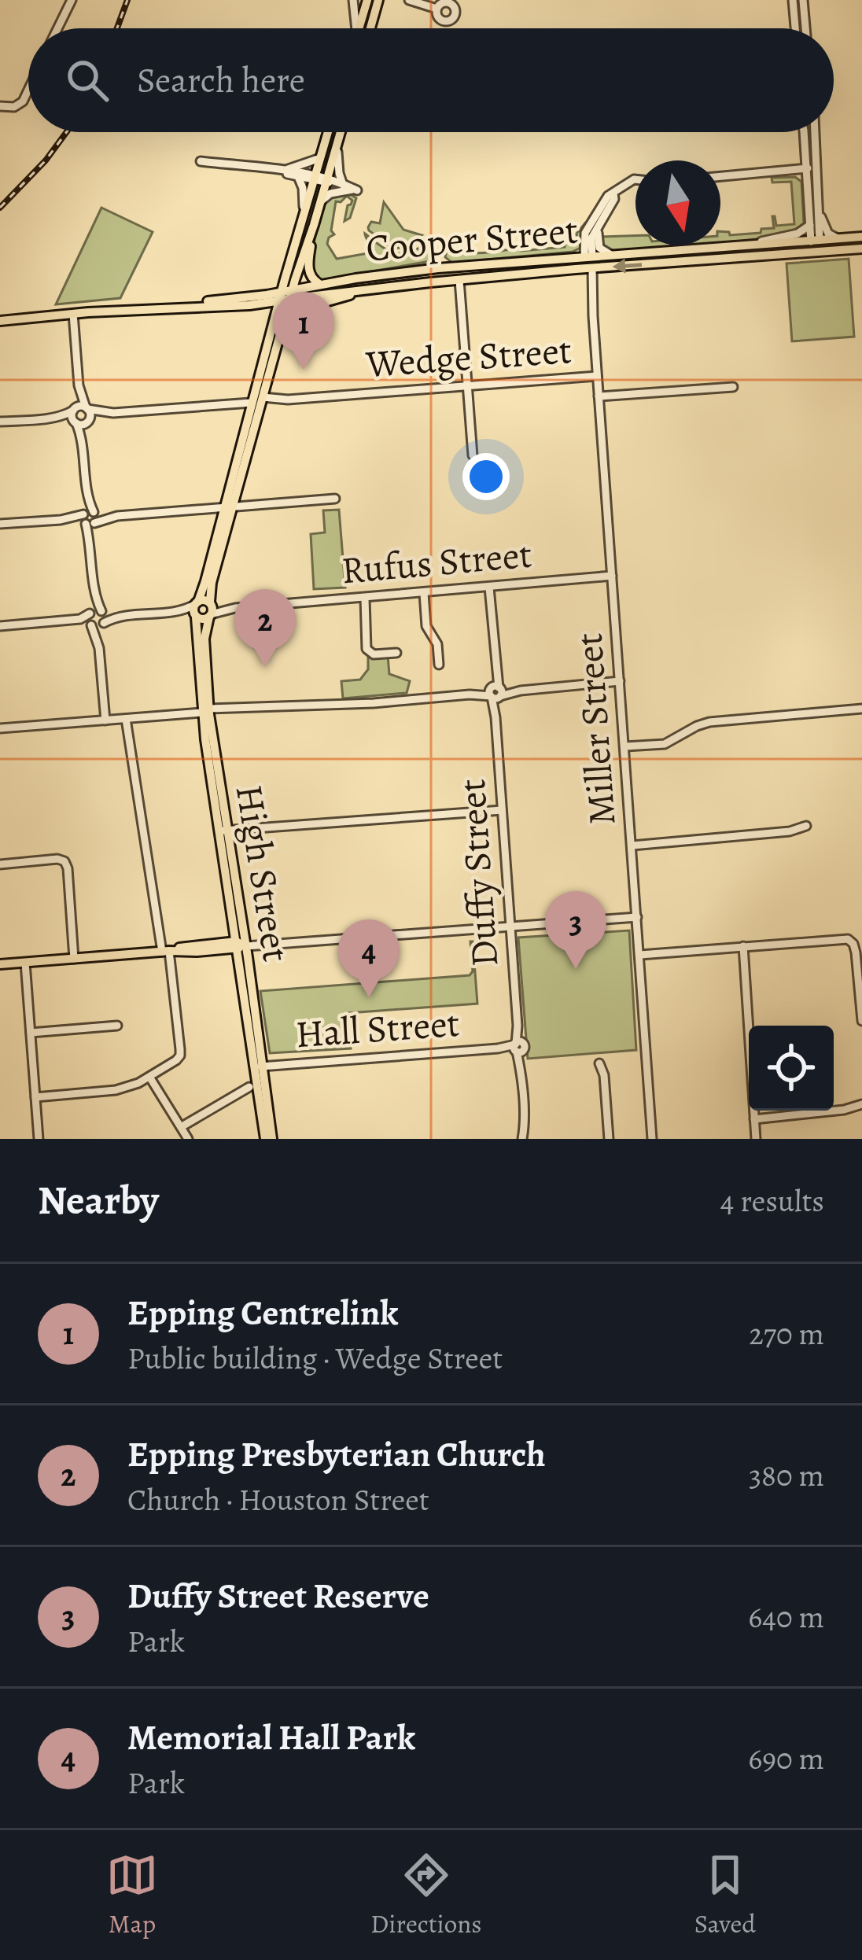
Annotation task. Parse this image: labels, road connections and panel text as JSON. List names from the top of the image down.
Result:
{
  "streets": {
    "main road": ["Cooper Street", "High Street"],
    "street": [
      "Wedge Street",
      "Rufus Street",
      "Miller Street",
      "Duffy Street",
      "Hall Street"
    ]
  },
  "crossings": [
    ["Cooper Street", "Miller Street"],
    ["Cooper Street", "High Street"],
    ["Wedge Street", "Miller Street"],
    ["Wedge Street", "High Street"],
    ["Rufus Street", "Miller Street"],
    ["Rufus Street", "High Street"],
    ["Rufus Street", "Duffy Street"],
    ["High Street", "Hall Street"],
    ["Duffy Street", "Hall Street"]
  ],
  "north": "bottom",
  "page": {
    "search": "Search here",
    "pins": [
      "1",
      "2",
      "3",
      "4"
    ],
    "heading": ["Nearby", "4 results"],
    "list": [
      {
        "mark": "1",
        "name": "Epping Centrelink",
        "note": "Public building · Wedge Street",
        "value": "270 m"
      },
      {
        "mark": "2",
        "name": "Epping Presbyterian Church",
        "note": "Church · Houston Street",
        "value": "380 m"
      },
      {
        "mark": "3",
        "name": "Duffy Street Reserve",
        "note": "Park",
        "value": "640 m"
      },
      {
        "mark": "4",
        "name": "Memorial Hall Park",
        "note": "Park",
        "value": "690 m"
      }
    ],
    "nav": ["Map", "Directions", "Saved"]
  }
}
